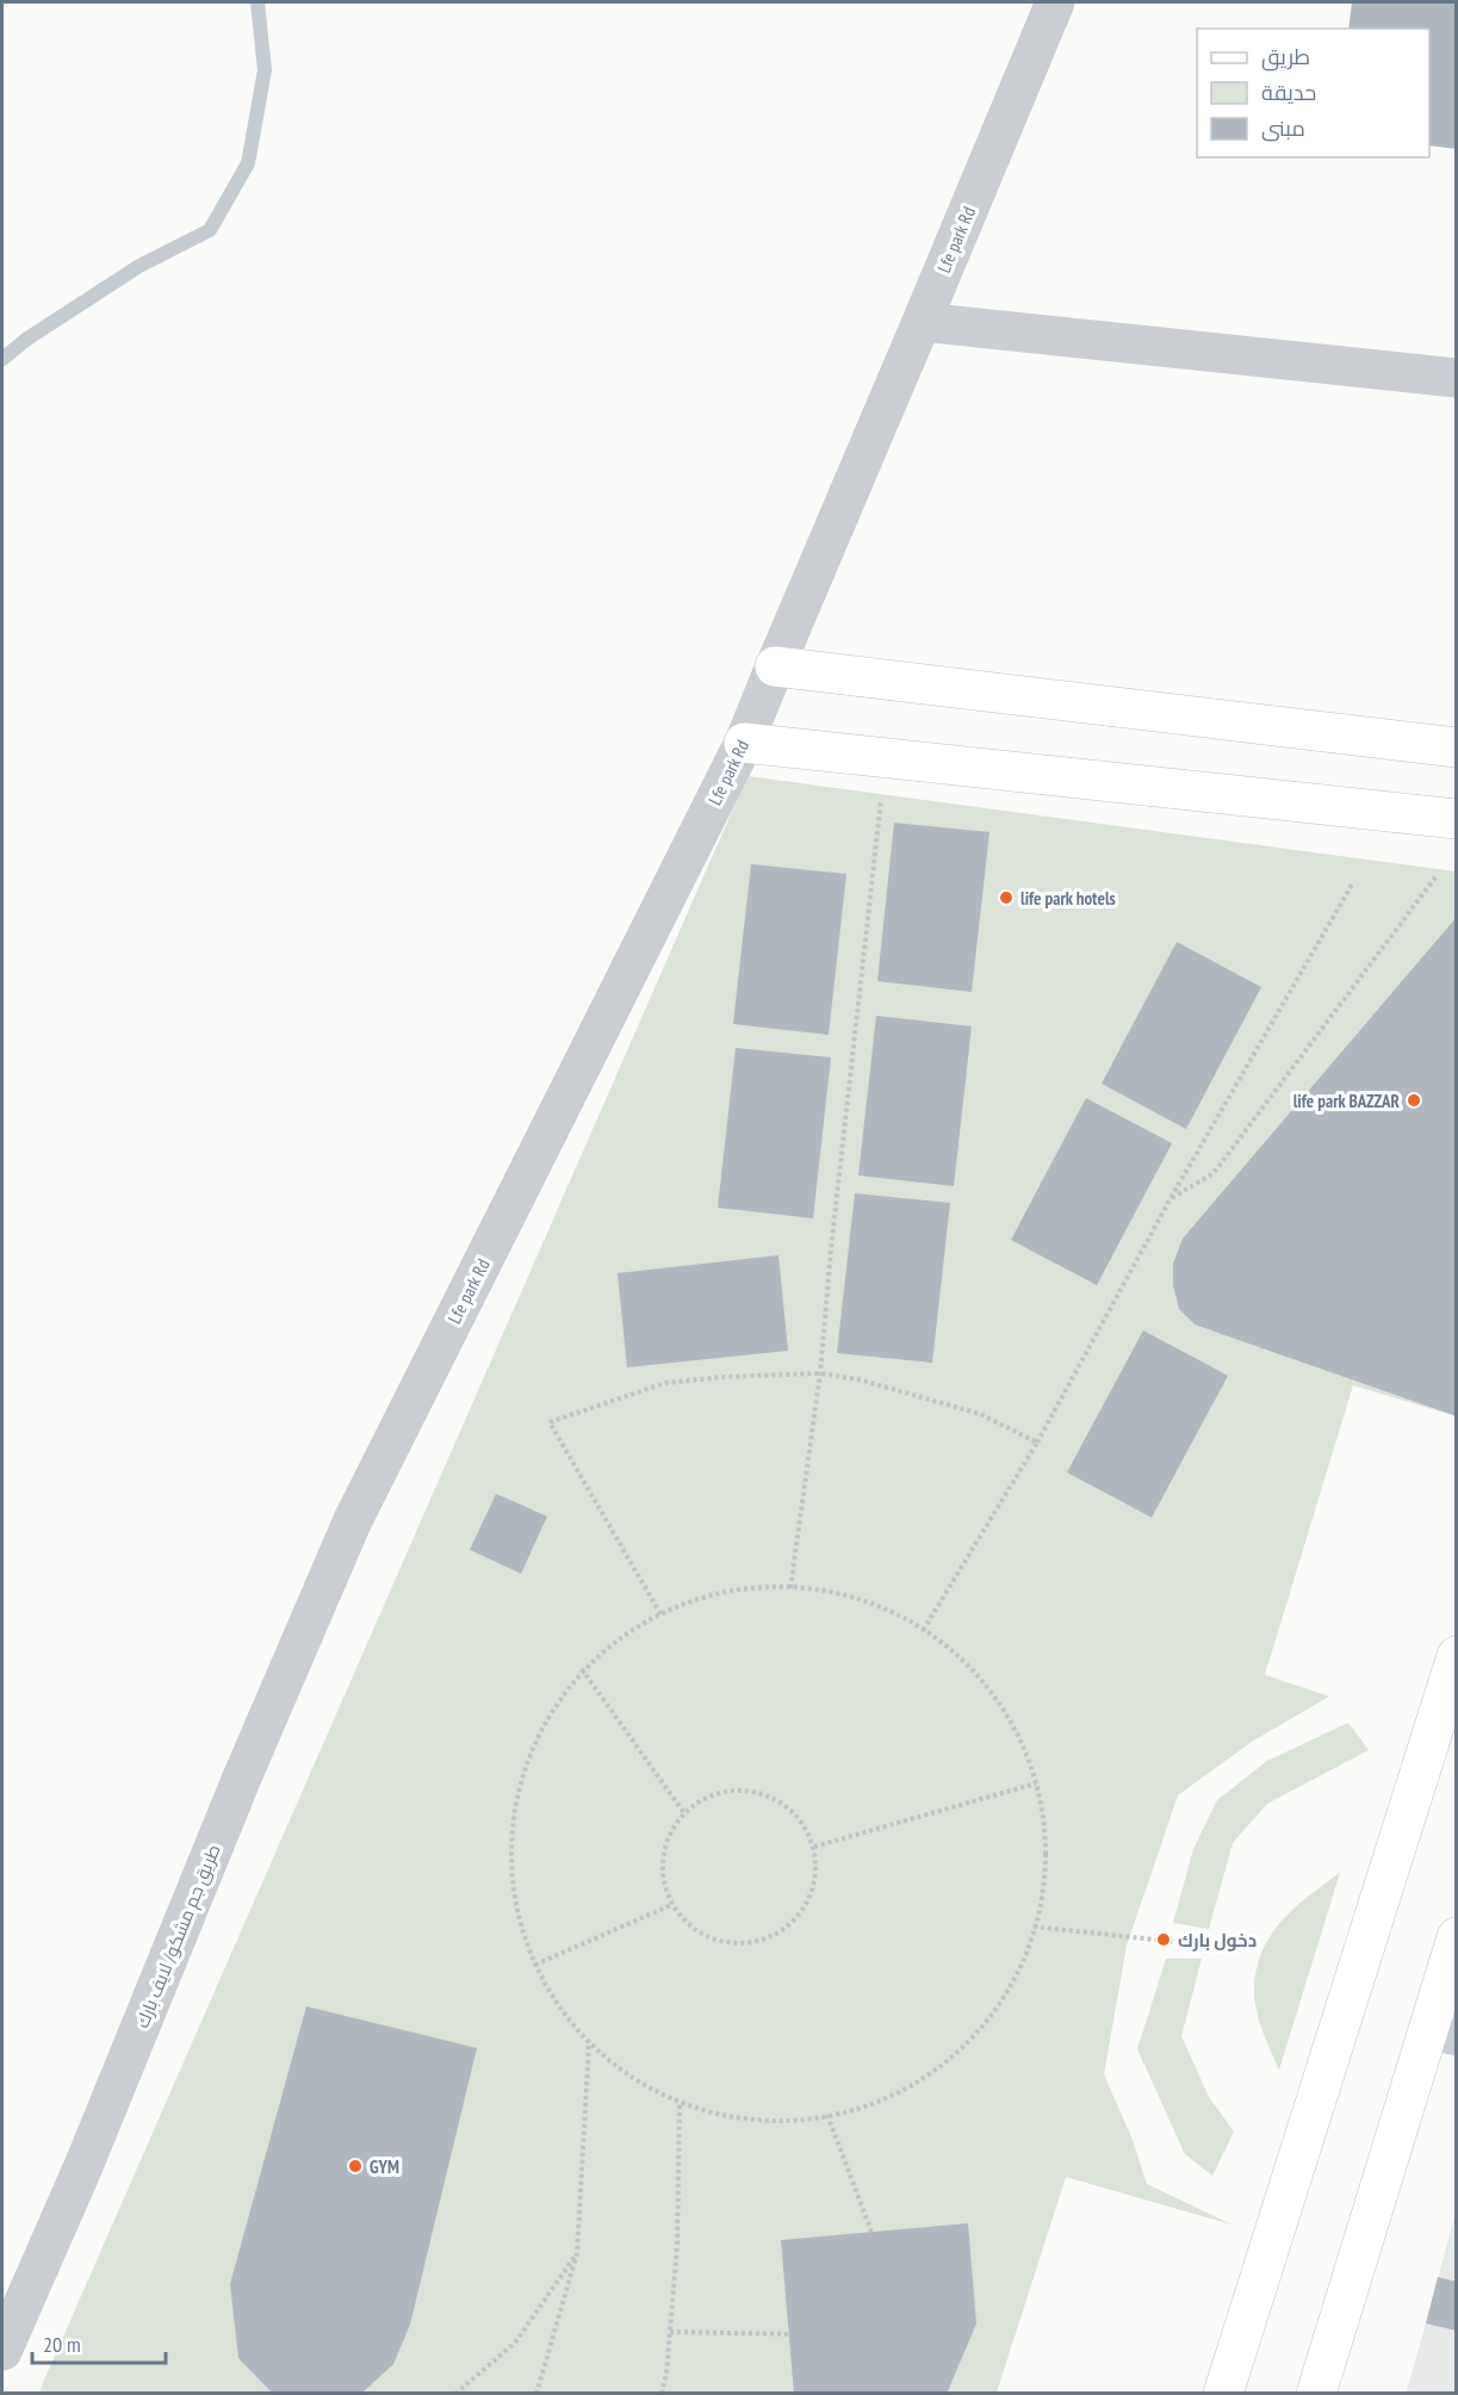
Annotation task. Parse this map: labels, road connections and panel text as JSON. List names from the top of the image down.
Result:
{
  "streets": {
    "street": ["Lfe park Rd", "طريق جم مشكو/ لايف بارك"]
  },
  "crossings": [
    ["Lfe park Rd", "طريق جم مشكو/ لايف بارك"]
  ],
  "places": [
    "life park hotels",
    "life park BAZZAR",
    "دخول بارك",
    "GYM"
  ],
  "legend": ["طريق", "حديقة", "مبنى"],
  "scale_bar": "20 m"
}
